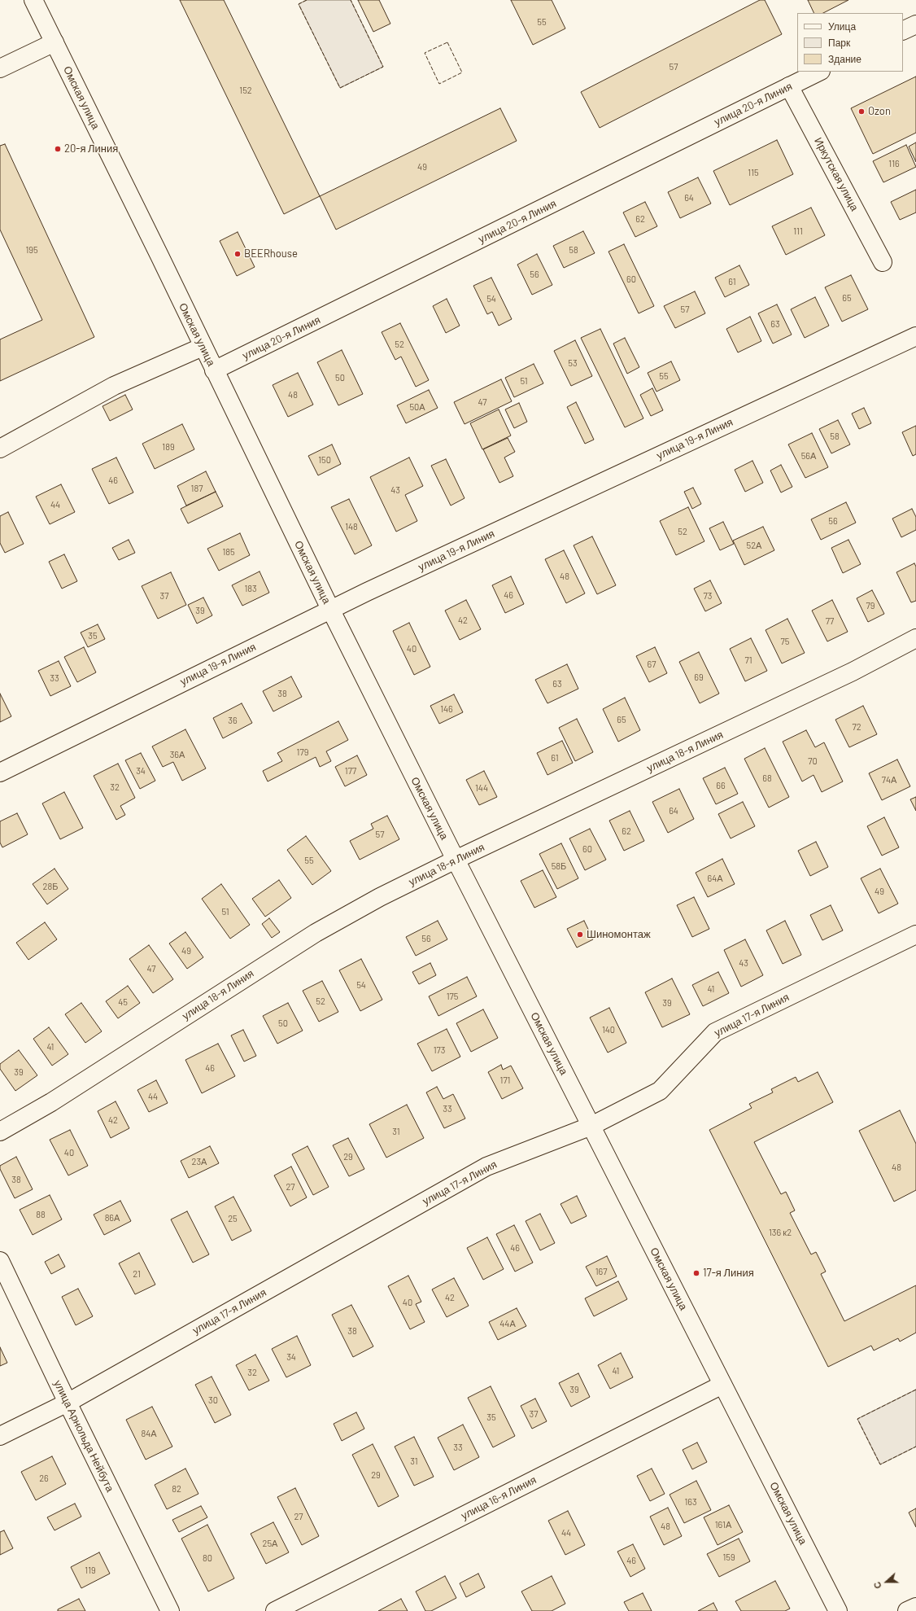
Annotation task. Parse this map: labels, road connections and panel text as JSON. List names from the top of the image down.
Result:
{
  "streets": {
    "street": [
      "Омская улица",
      "улица 20-я Линия",
      "Иркутская улица",
      "улица 19-я Линия",
      "улица 18-я Линия",
      "улица 17-я Линия",
      "улица Арнольда Нейбута",
      "улица 16-я Линия"
    ]
  },
  "crossings": [
    ["Омская улица", "улица 20-я Линия"],
    ["Омская улица", "улица 19-я Линия"],
    ["Омская улица", "улица 18-я Линия"],
    ["Омская улица", "улица 17-я Линия"],
    ["Омская улица", "улица 16-я Линия"],
    ["улица 20-я Линия", "Иркутская улица"],
    ["улица 17-я Линия", "улица Арнольда Нейбута"]
  ],
  "places": [
    "Ozon",
    "20-я Линия",
    "BEERhouse",
    "Шиномонтаж",
    "17-я Линия"
  ],
  "house_numbers": [
    "55",
    "57",
    "152",
    "116",
    "49",
    "115",
    "64",
    "62",
    "111",
    "195",
    "58",
    "56",
    "60",
    "61",
    "65",
    "54",
    "57",
    "63",
    "52",
    "53",
    "55",
    "50",
    "51",
    "48",
    "47",
    "50А",
    "58",
    "189",
    "56А",
    "150",
    "46",
    "187",
    "43",
    "44",
    "56",
    "148",
    "52",
    "52А",
    "185",
    "48",
    "183",
    "46",
    "37",
    "73",
    "79",
    "39",
    "42",
    "77",
    "35",
    "75",
    "40",
    "71",
    "67",
    "69",
    "33",
    "63",
    "38",
    "146",
    "65",
    "36",
    "72",
    "179",
    "36А",
    "61",
    "70",
    "34",
    "177",
    "68",
    "74А",
    "66",
    "32",
    "144",
    "64",
    "62",
    "57",
    "60",
    "55",
    "58Б",
    "64А",
    "28Б",
    "49",
    "51",
    "56",
    "49",
    "43",
    "47",
    "54",
    "41",
    "175",
    "52",
    "45",
    "39",
    "50",
    "140",
    "41",
    "173",
    "46",
    "39",
    "171",
    "44",
    "33",
    "42",
    "31",
    "40",
    "29",
    "23А",
    "48",
    "38",
    "27",
    "88",
    "86А",
    "25",
    "136 к2",
    "46",
    "167",
    "21",
    "42",
    "40",
    "44А",
    "38",
    "34",
    "41",
    "32",
    "39",
    "30",
    "37",
    "35",
    "84А",
    "33",
    "31",
    "29",
    "26",
    "82",
    "163",
    "27",
    "161А",
    "48",
    "44",
    "25А",
    "159",
    "80",
    "46",
    "119"
  ],
  "legend": ["Улица", "Парк", "Здание"],
  "north": "left"
}
